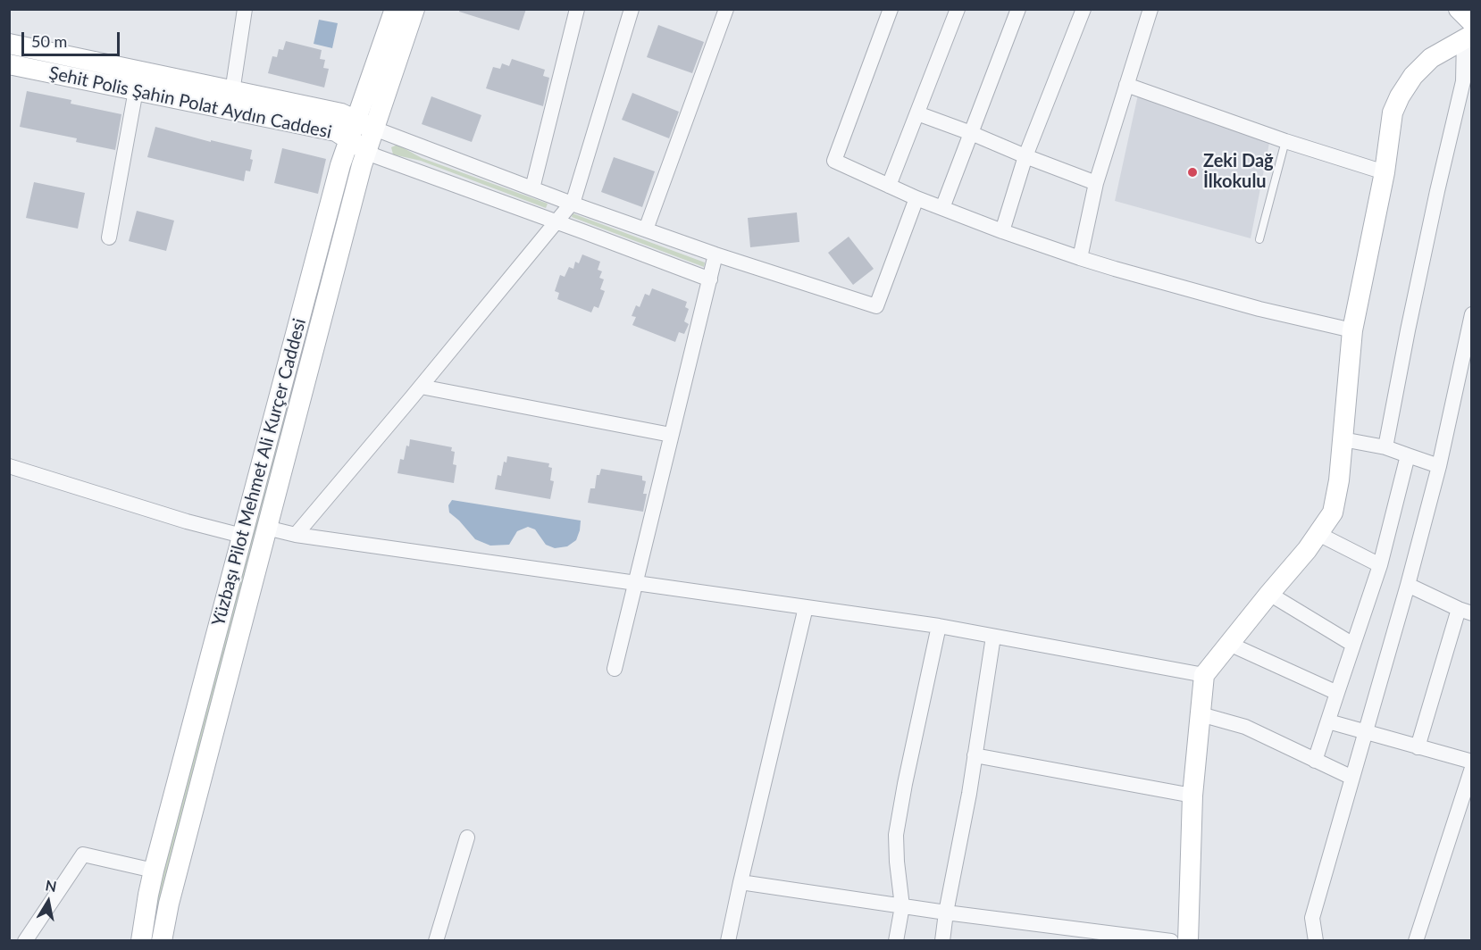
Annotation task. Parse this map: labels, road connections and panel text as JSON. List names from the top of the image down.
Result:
{
  "streets": {
    "main road": ["Şehit Polis Şahin Polat Aydın Caddesi", "Yüzbaşı Pilot Mehmet Ali Kurçer Caddesi"]
  },
  "crossings": [
    ["Şehit Polis Şahin Polat Aydın Caddesi", "Yüzbaşı Pilot Mehmet Ali Kurçer Caddesi"]
  ],
  "places": ["Zeki Dağ İlkokulu"],
  "scale_bar": "50 m",
  "north": "top"
}
